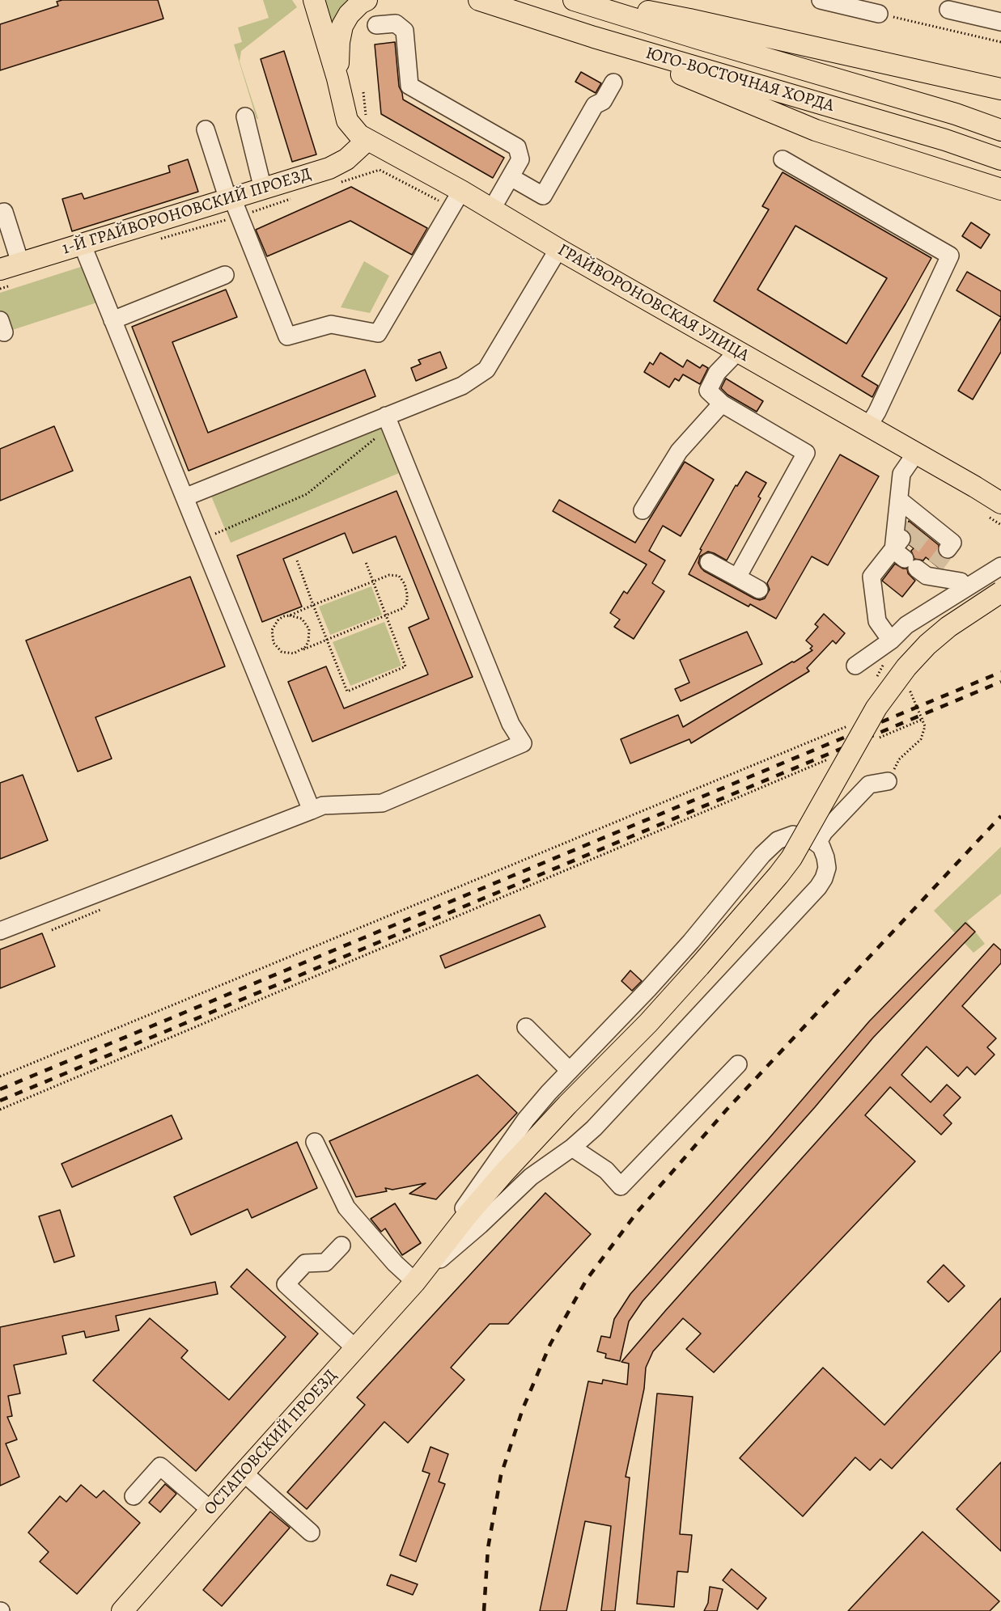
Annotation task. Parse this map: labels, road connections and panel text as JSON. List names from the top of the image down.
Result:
{
  "streets": {
    "main road": [
      "ЮГО-ВОСТОЧНАЯ ХОРДА",
      "1-Й ГРАЙВОРОНОВСКИЙ ПРОЕЗД",
      "ГРАЙВОРОНОВСКАЯ УЛИЦА",
      "ОСТАПОВСКИЙ ПРОЕЗД"
    ]
  },
  "crossings": [
    ["1-Й ГРАЙВОРОНОВСКИЙ ПРОЕЗД", "ГРАЙВОРОНОВСКАЯ УЛИЦА"]
  ]
}
